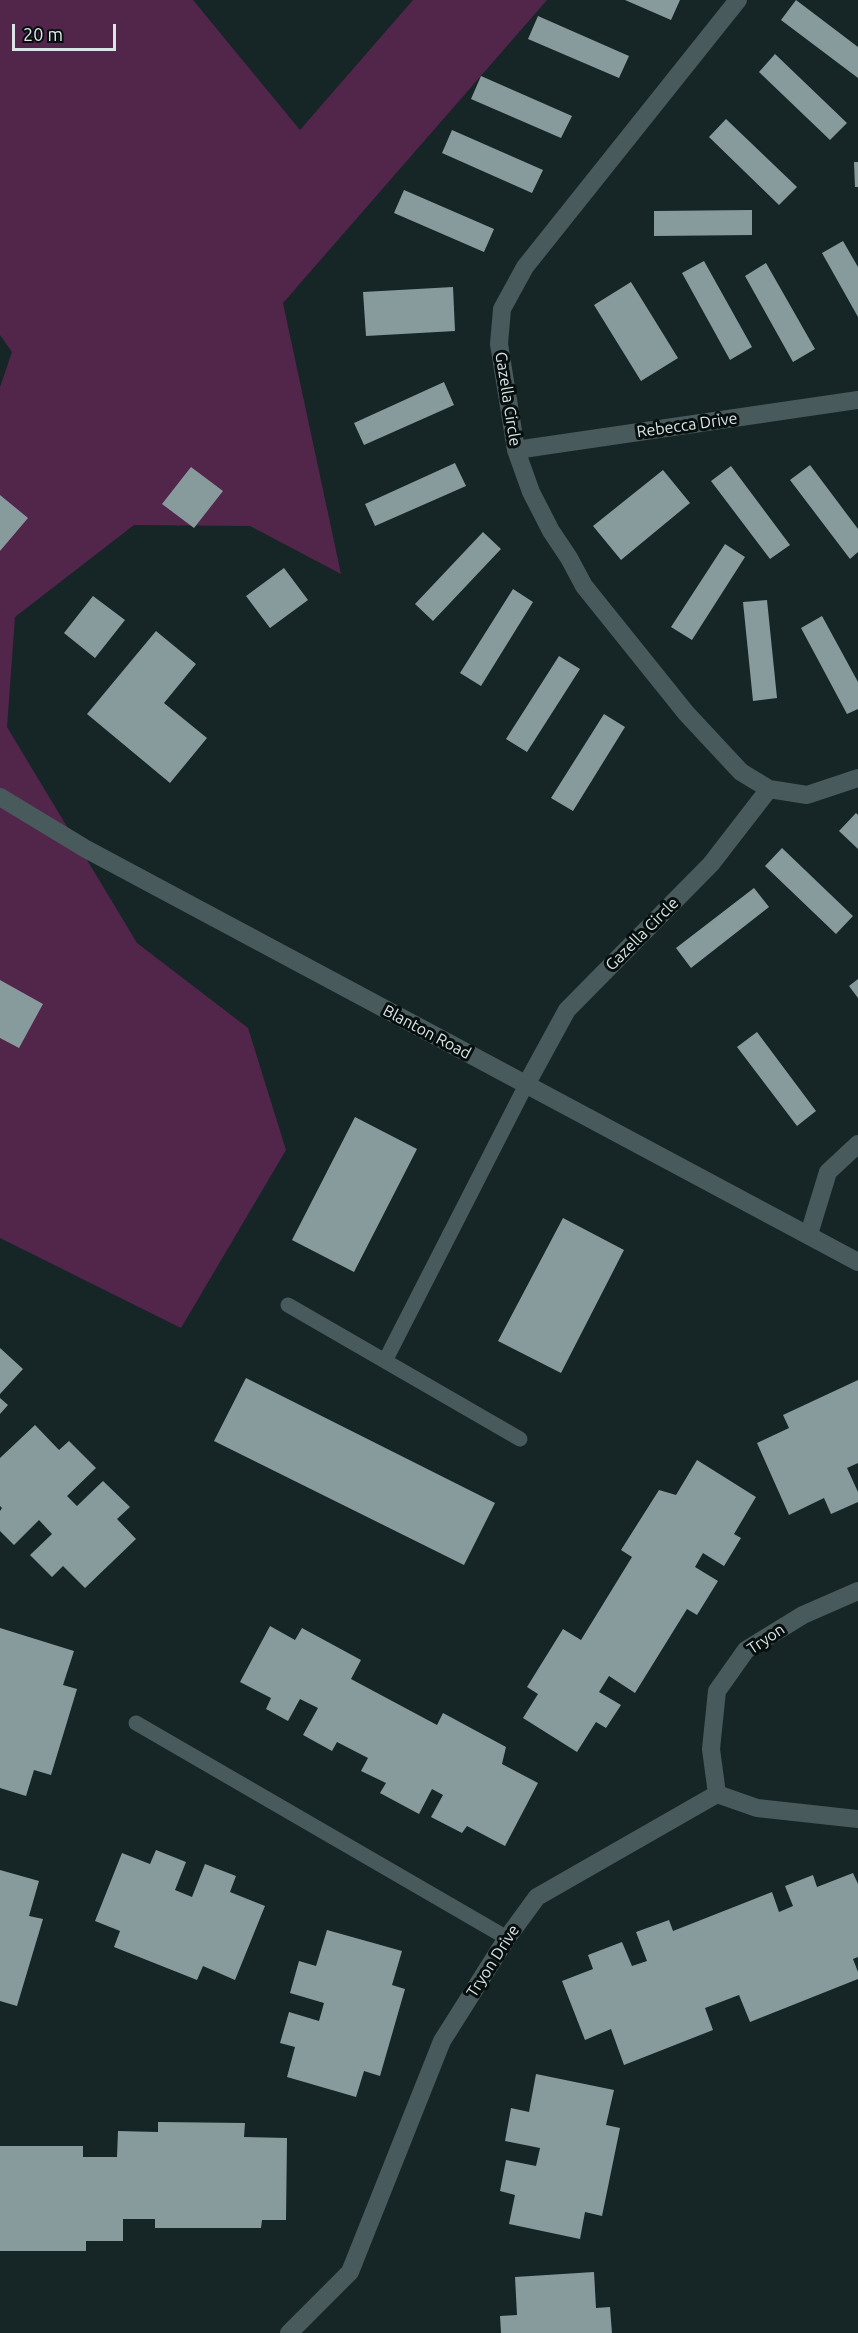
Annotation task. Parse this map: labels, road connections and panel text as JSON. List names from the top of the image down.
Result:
{
  "streets": {
    "street": [
      "Gazella Circle",
      "Rebecca Drive",
      "Blanton Road",
      "Tryon",
      "Tryon Drive"
    ]
  },
  "crossings": [
    ["Gazella Circle", "Rebecca Drive"],
    ["Gazella Circle", "Blanton Road"],
    ["Tryon", "Tryon Drive"]
  ],
  "scale_bar": "20 m"
}
